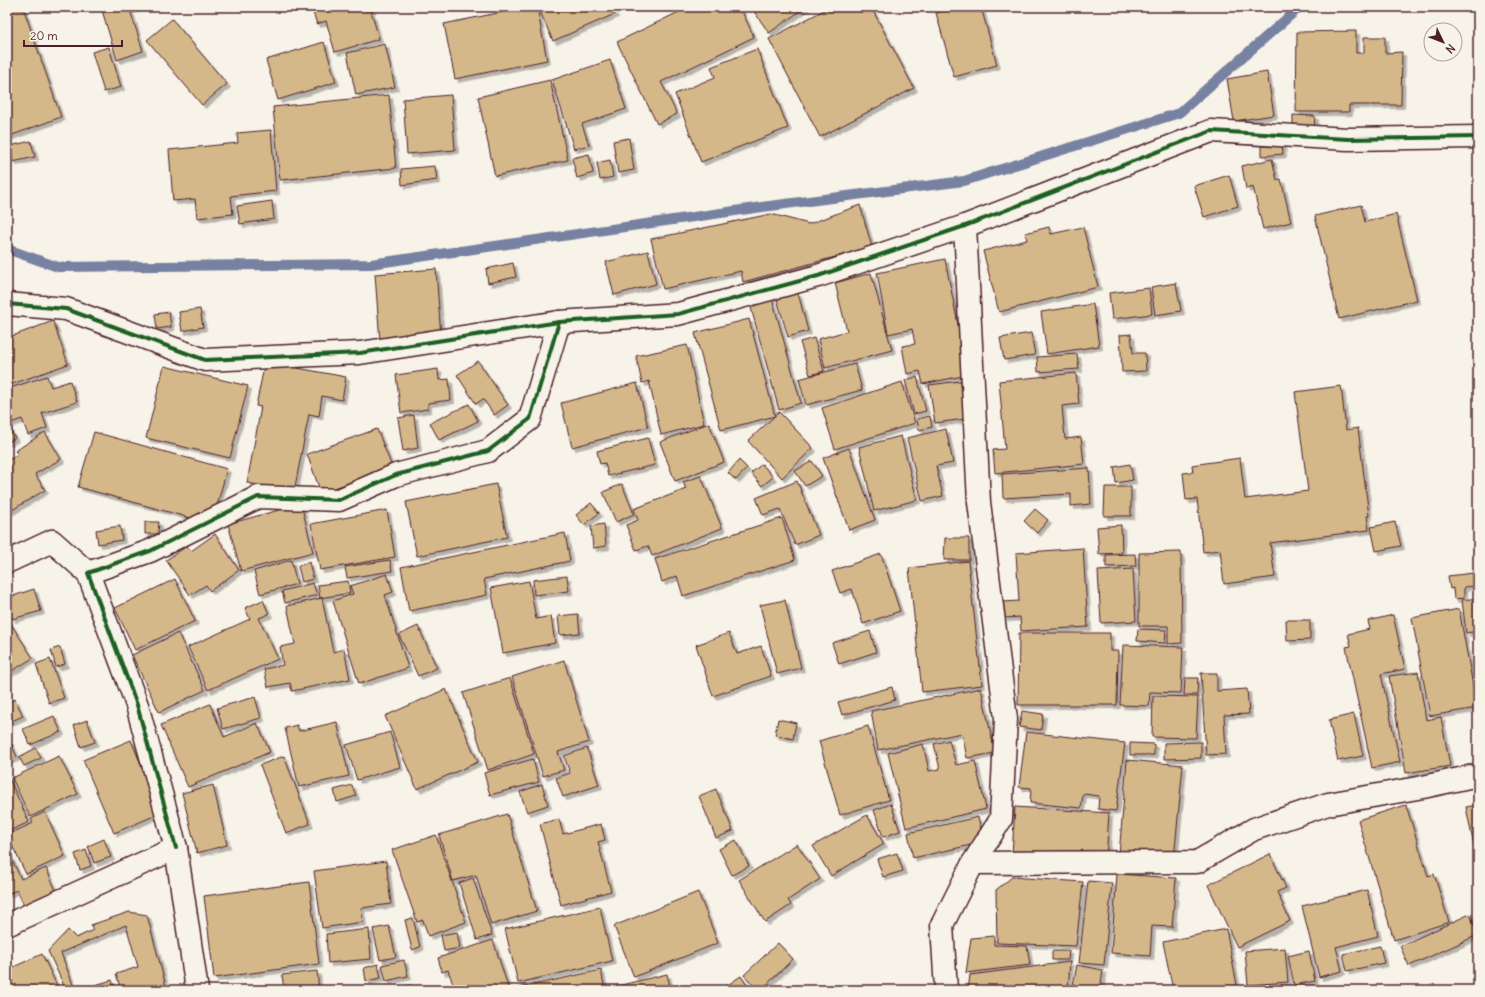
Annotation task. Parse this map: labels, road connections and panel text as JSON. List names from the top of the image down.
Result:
{
  "scale_bar": "20 m",
  "north": "bottom right"
}
